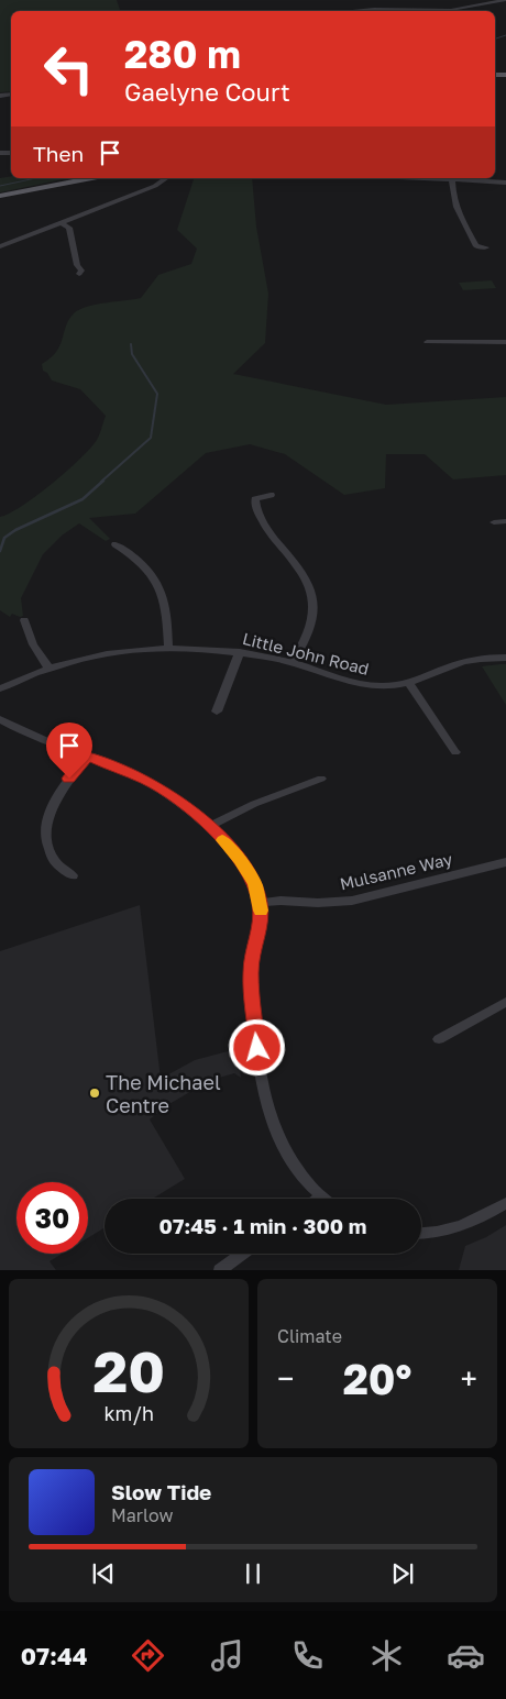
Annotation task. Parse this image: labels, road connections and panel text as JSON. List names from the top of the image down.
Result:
{
  "streets": {
    "street": ["Little John Road", "Mulsanne Way"]
  },
  "places": ["The Michael Centre"],
  "page": {
    "turn": ["280 m", "Gaelyne Court"],
    "then": "Then",
    "limit": "30",
    "trip": "07:45 · 1 min · 300 m",
    "tile": "Climate",
    "heat": ["−", "20°", "+"],
    "song": ["Slow Tide", "Marlow"],
    "tabs": "07:44",
    "gauge": ["20", "km/h"]
  }
}
